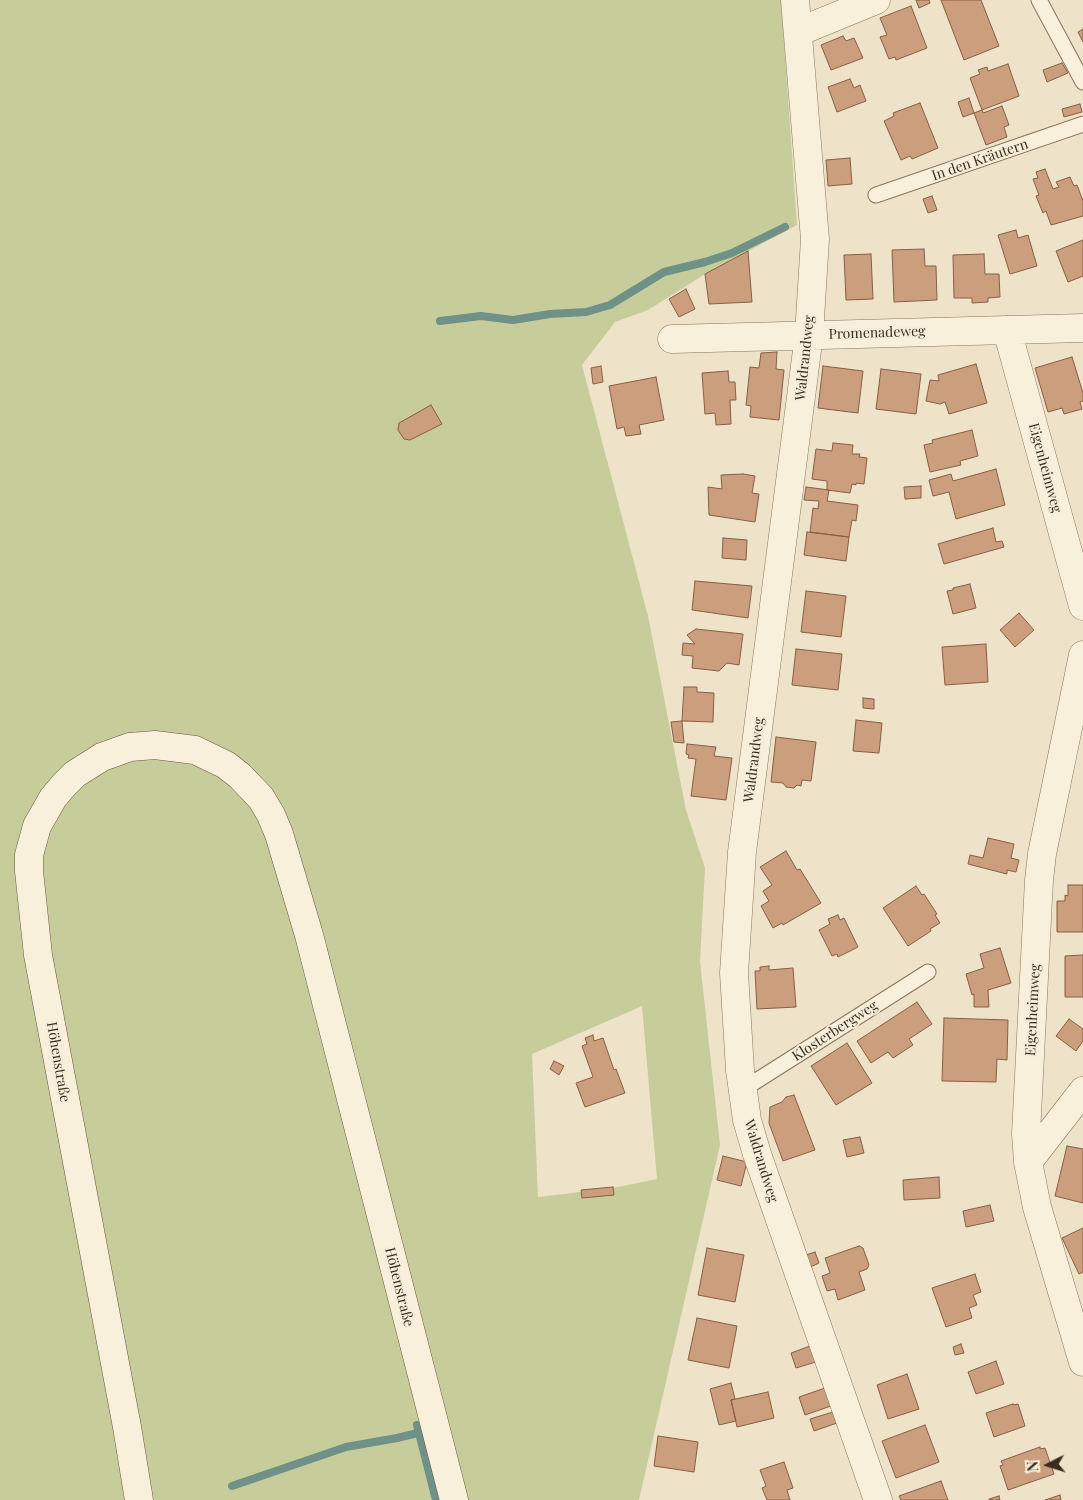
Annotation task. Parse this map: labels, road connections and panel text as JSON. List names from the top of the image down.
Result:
{
  "streets": {
    "street": [
      "Promenadeweg",
      "Waldrandweg",
      "Eigenheimweg",
      "Höhenstraße"
    ],
    "lane": ["In den Kräutern", "Klosterbergweg"]
  },
  "crossings": [
    ["Promenadeweg", "Waldrandweg"],
    ["Promenadeweg", "Eigenheimweg"],
    ["Waldrandweg", "Klosterbergweg"]
  ],
  "north": "left"
}
